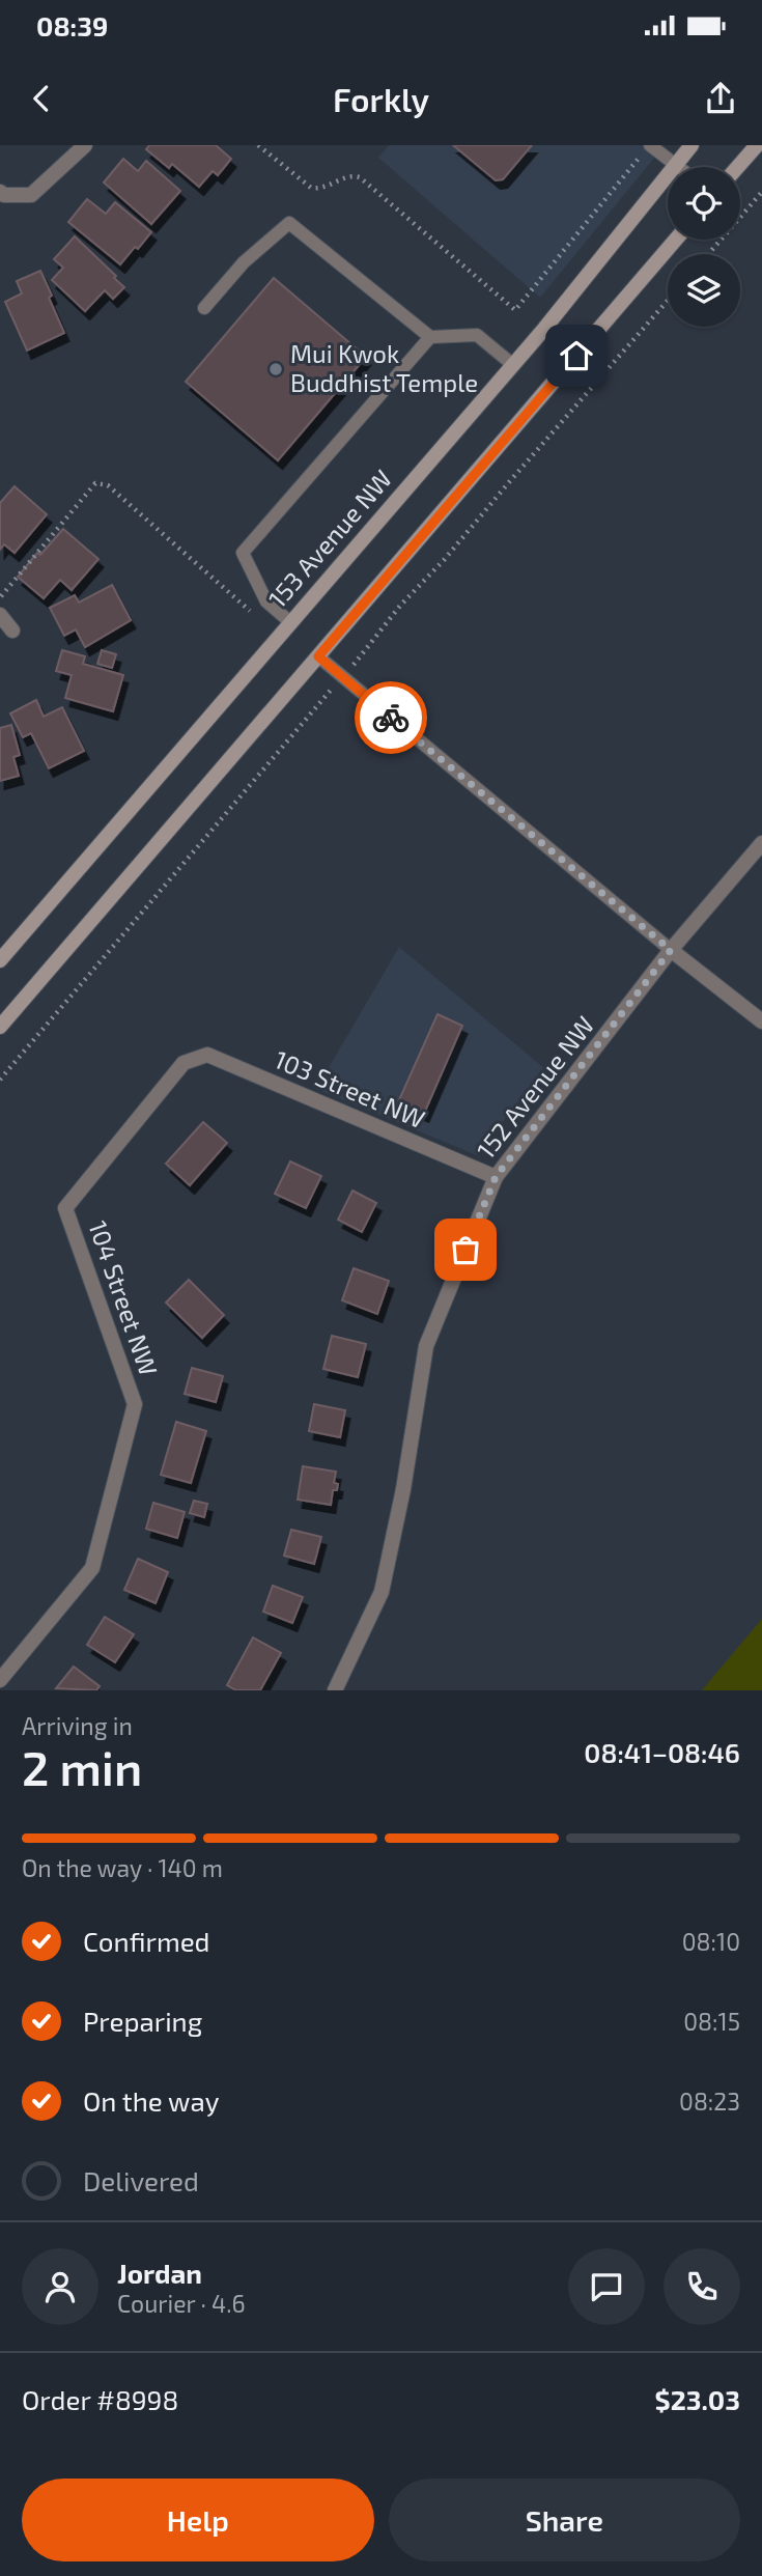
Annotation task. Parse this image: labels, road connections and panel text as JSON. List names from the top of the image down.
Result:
{
  "streets": {
    "main road": ["153 Avenue NW"],
    "street": ["152 Avenue NW", "103 Street NW", "104 Street NW"]
  },
  "crossings": [
    ["152 Avenue NW", "103 Street NW"],
    ["103 Street NW", "104 Street NW"]
  ],
  "places": ["Mui Kwok Buddhist Temple"],
  "page": {
    "status": "08:39",
    "header": "Forkly",
    "heading": ["2 min", "Arriving in", "08:41–08:46"],
    "panel": [
      "Jordan",
      "Courier · 4.6",
      "Order #8998",
      "$23.03"
    ],
    "bar": "On the way · 140 m",
    "list": [
      ["Confirmed", "08:10"],
      ["Preparing", "08:15"],
      ["On the way", "08:23"],
      "Delivered"
    ],
    "buttons": ["Help", "Share"]
  }
}
